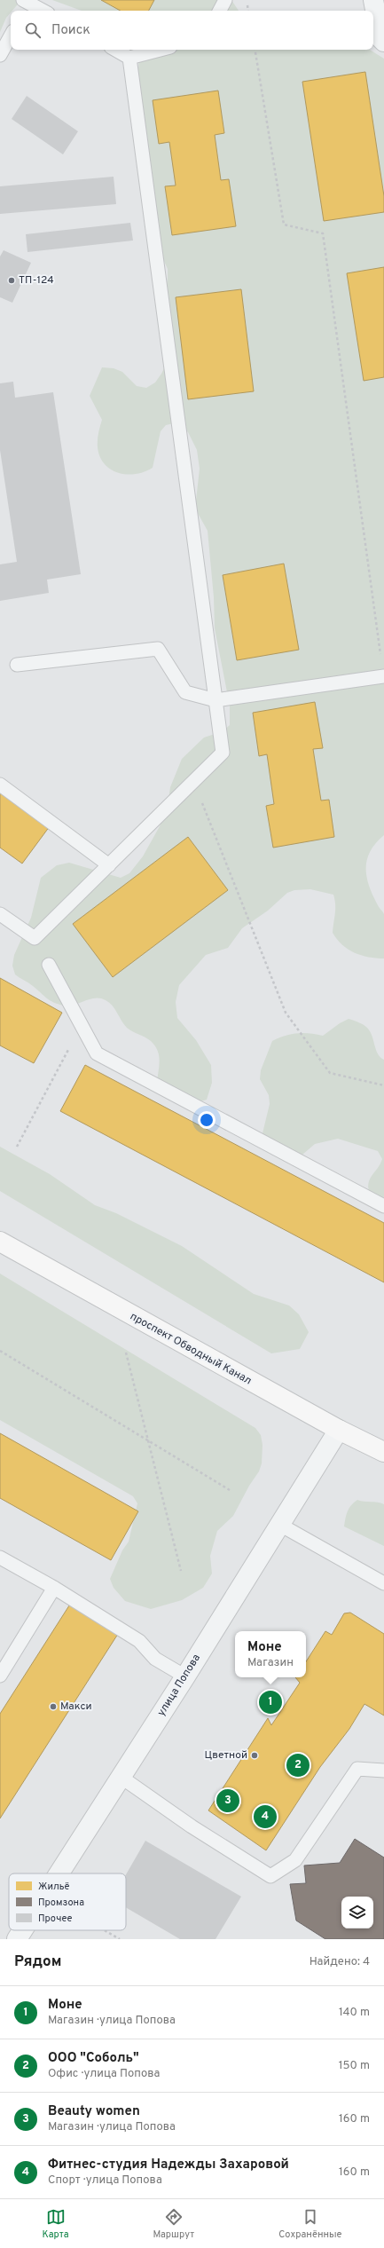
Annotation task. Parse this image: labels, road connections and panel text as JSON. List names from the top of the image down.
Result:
{
  "streets": {
    "main road": ["проспект Обводный Канал"],
    "street": ["улица Попова"]
  },
  "crossings": [
    ["проспект Обводный Канал", "улица Попова"]
  ],
  "places": ["ТП-124", "Макси", "Цветной"],
  "legend": ["Жильё", "Промзона", "Прочее"],
  "page": {
    "search": "Поиск",
    "popup": ["Моне", "Магазин"],
    "pins": [
      "1",
      "2",
      "3",
      "4"
    ],
    "heading": ["Рядом", "Найдено: 4"],
    "list": [
      {
        "mark": "1",
        "name": "Моне",
        "note": "Магазин · улица Попова",
        "value": "140 m"
      },
      {
        "mark": "2",
        "name": "ООО \"Соболь\"",
        "note": "Офис · улица Попова",
        "value": "150 m"
      },
      {
        "mark": "3",
        "name": "Beauty women",
        "note": "Магазин · улица Попова",
        "value": "160 m"
      },
      {
        "mark": "4",
        "name": "Фитнес-студия Надежды Захаровой",
        "note": "Спорт · улица Попова",
        "value": "160 m"
      }
    ],
    "nav": ["Карта", "Маршрут", "Сохранённые"]
  }
}
